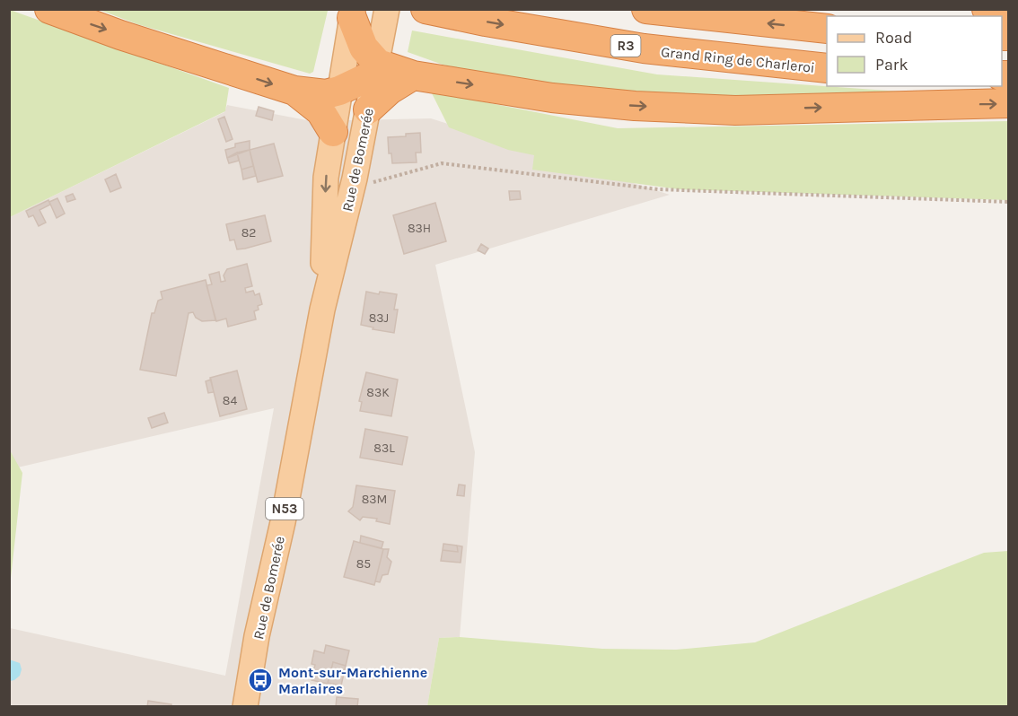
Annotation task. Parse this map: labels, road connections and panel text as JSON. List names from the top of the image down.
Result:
{
  "streets": {
    "highway": ["R3", "Grand Ring de Charleroi"],
    "main road": ["Rue de Bomerée", "N53"]
  },
  "places": {
    "bus stop": ["Mont-sur-Marchienne Marlaires"]
  },
  "house_numbers": [
    "83H",
    "82",
    "83J",
    "83K",
    "84",
    "83L",
    "83M",
    "85"
  ],
  "legend": ["Road", "Park"]
}
